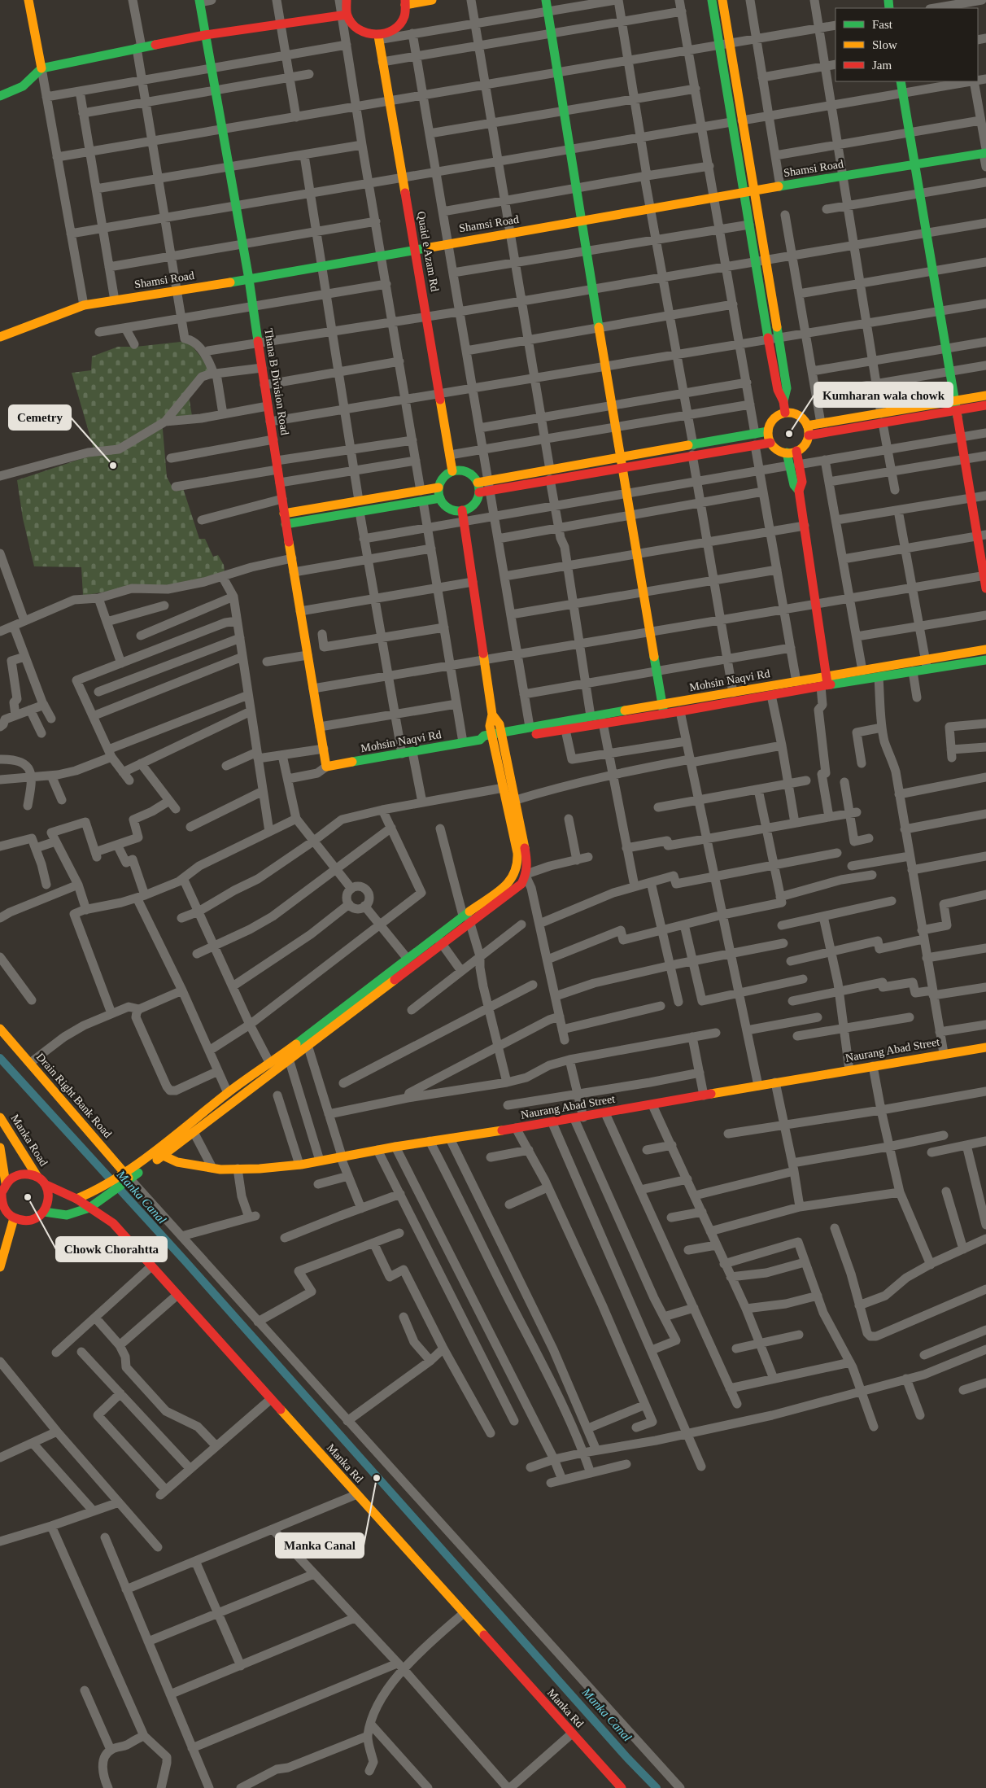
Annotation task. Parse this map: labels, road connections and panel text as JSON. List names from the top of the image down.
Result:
{
  "streets": {
    "street": [
      "Shamsi Road",
      "Quaid e Azam Rd",
      "Thana B Division Road",
      "Mohsin Naqvi Rd",
      "Naurang Abad Street",
      "Drain Right Bank Road",
      "Manka Road",
      "Manka Rd"
    ]
  },
  "crossings": [
    ["Shamsi Road", "Quaid e Azam Rd"],
    ["Shamsi Road", "Thana B Division Road"],
    ["Thana B Division Road", "Mohsin Naqvi Rd"],
    ["Manka Road", "Manka Rd"]
  ],
  "water": ["Manka Canal"],
  "places": [
    "Kumharan wala chowk",
    "Cemetry",
    "Chowk Chorahtta",
    "Manka Canal"
  ],
  "legend": ["Fast", "Slow", "Jam"]
}
